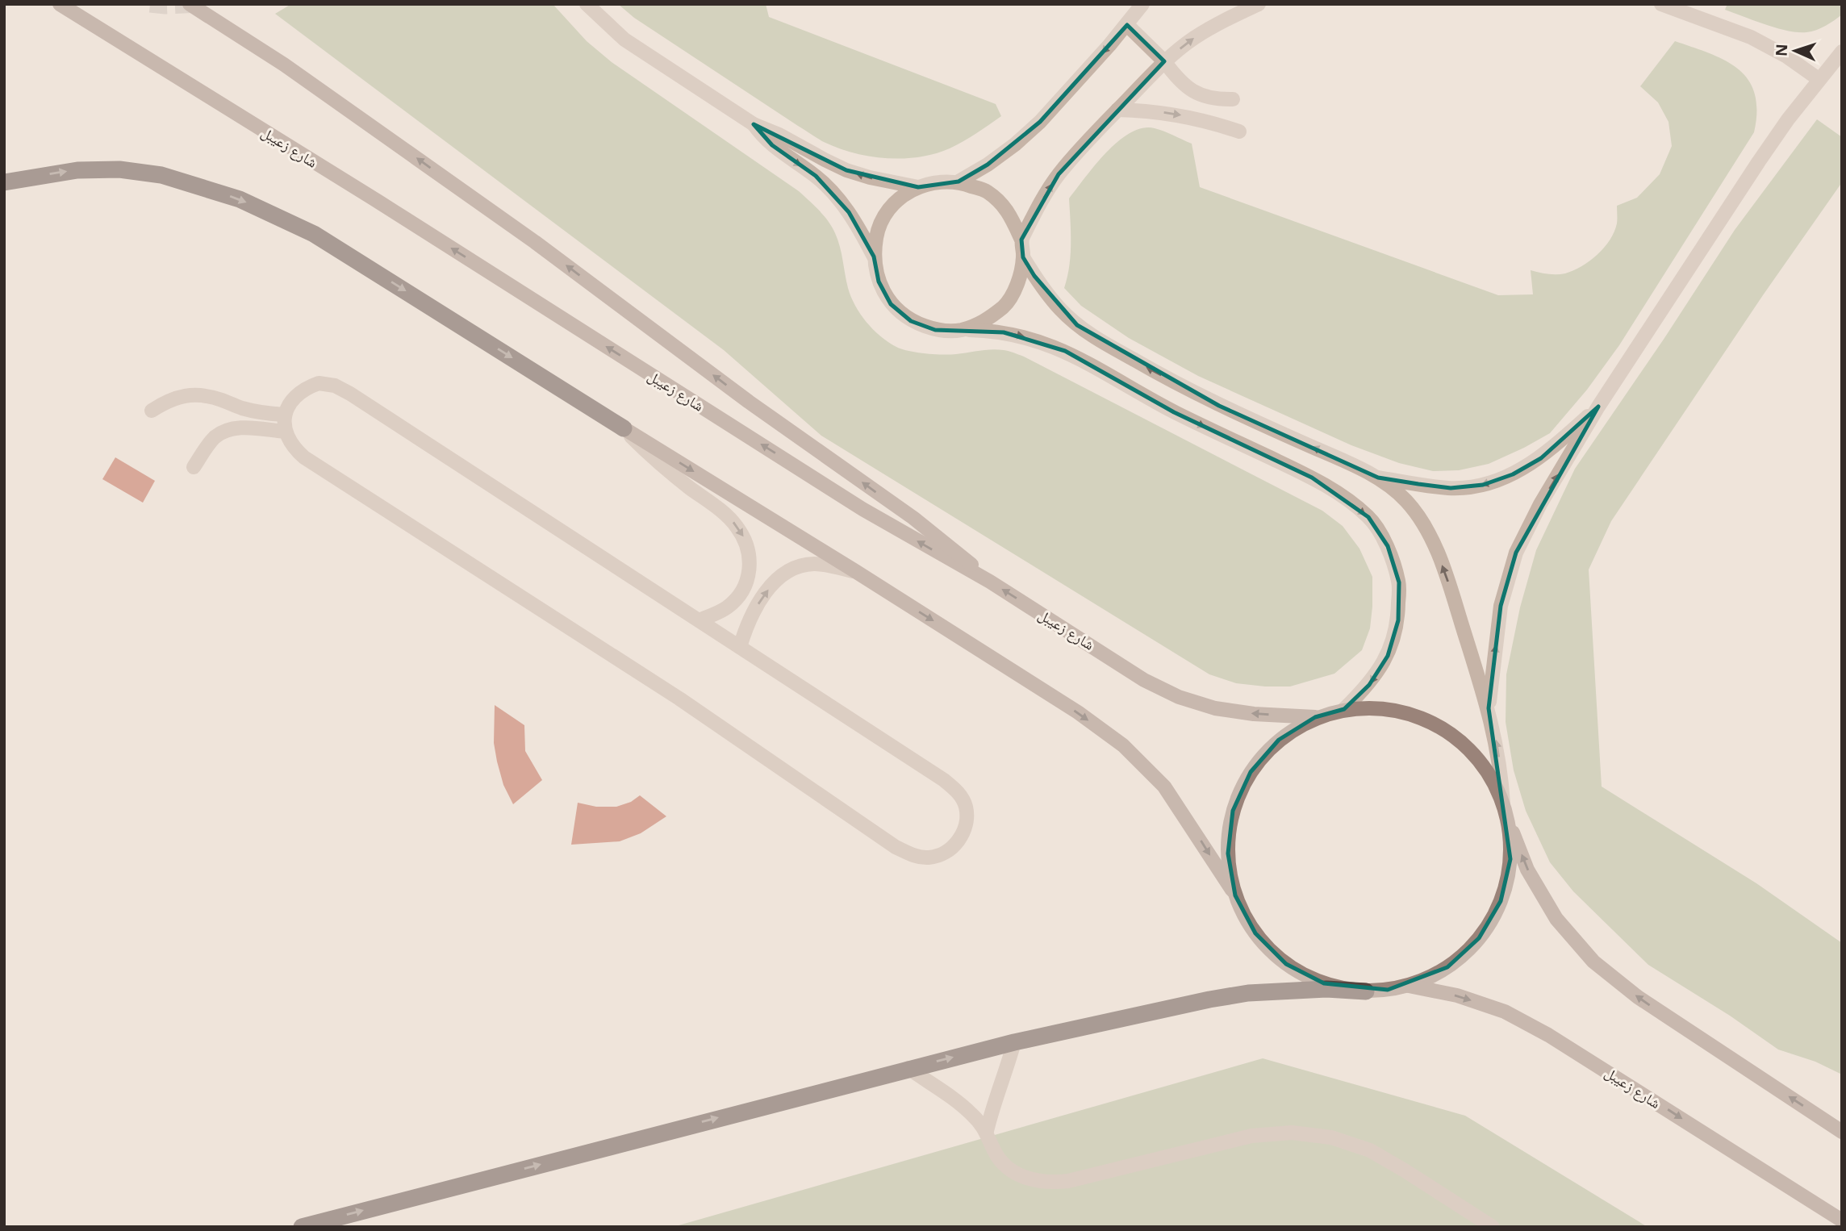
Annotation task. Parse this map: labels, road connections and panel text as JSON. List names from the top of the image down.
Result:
{
  "streets": {
    "main road": ["شارع زعيبل"]
  },
  "north": "left"
}
